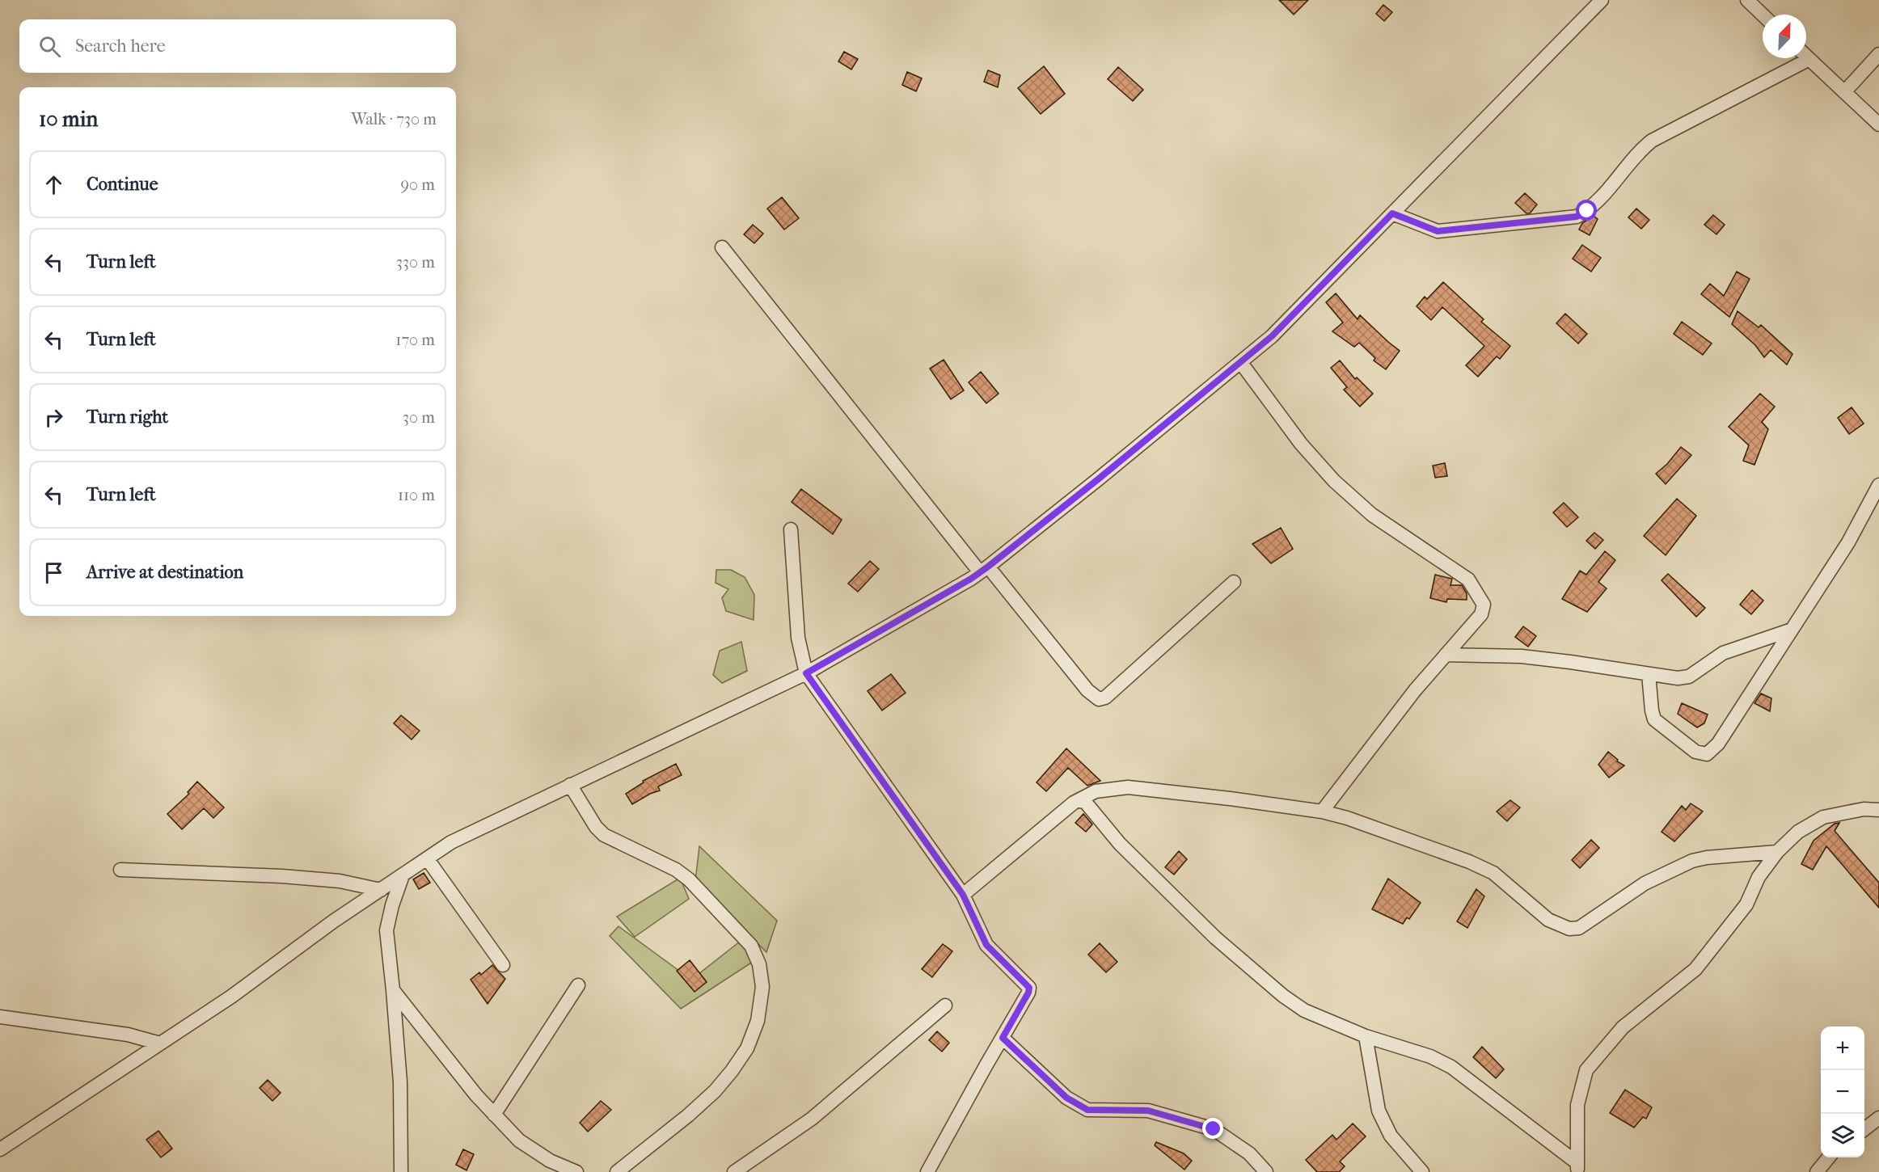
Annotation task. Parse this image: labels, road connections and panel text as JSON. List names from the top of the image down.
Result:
{
  "north": "top right",
  "page": {
    "search": "Search here",
    "heading": ["10 min", "Walk · 730 m"],
    "list": [
      ["Continue", "90 m"],
      ["Turn left", "330 m"],
      ["Turn left", "170 m"],
      ["Turn right", "30 m"],
      ["Turn left", "110 m"],
      "Arrive at destination"
    ],
    "map_buttons": ["+", "−"]
  }
}
